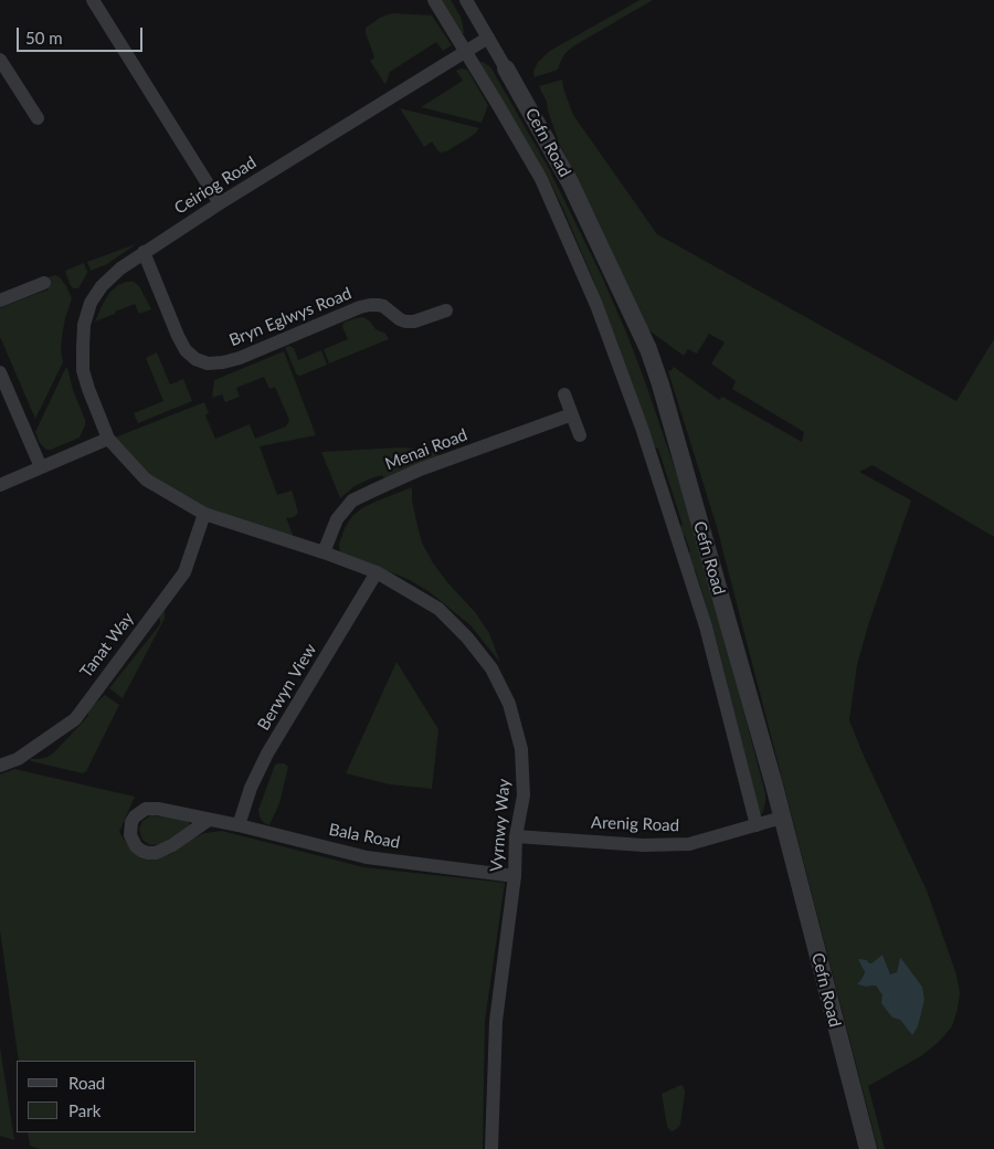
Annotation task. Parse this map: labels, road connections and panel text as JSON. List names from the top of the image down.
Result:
{
  "streets": {
    "street": [
      "Cefn Road",
      "Ceiriog Road",
      "Bryn Eglwys Road",
      "Menai Road",
      "Tanat Way",
      "Berwyn View",
      "Arenig Road",
      "Vyrnwy Way",
      "Bala Road"
    ]
  },
  "crossings": [
    ["Cefn Road", "Ceiriog Road"],
    ["Cefn Road", "Arenig Road"],
    ["Ceiriog Road", "Bryn Eglwys Road"],
    ["Ceiriog Road", "Vyrnwy Way"],
    ["Menai Road", "Vyrnwy Way"],
    ["Tanat Way", "Vyrnwy Way"],
    ["Berwyn View", "Vyrnwy Way"],
    ["Berwyn View", "Bala Road"],
    ["Arenig Road", "Vyrnwy Way"],
    ["Vyrnwy Way", "Bala Road"]
  ],
  "legend": ["Road", "Park"],
  "scale_bar": "50 m"
}
